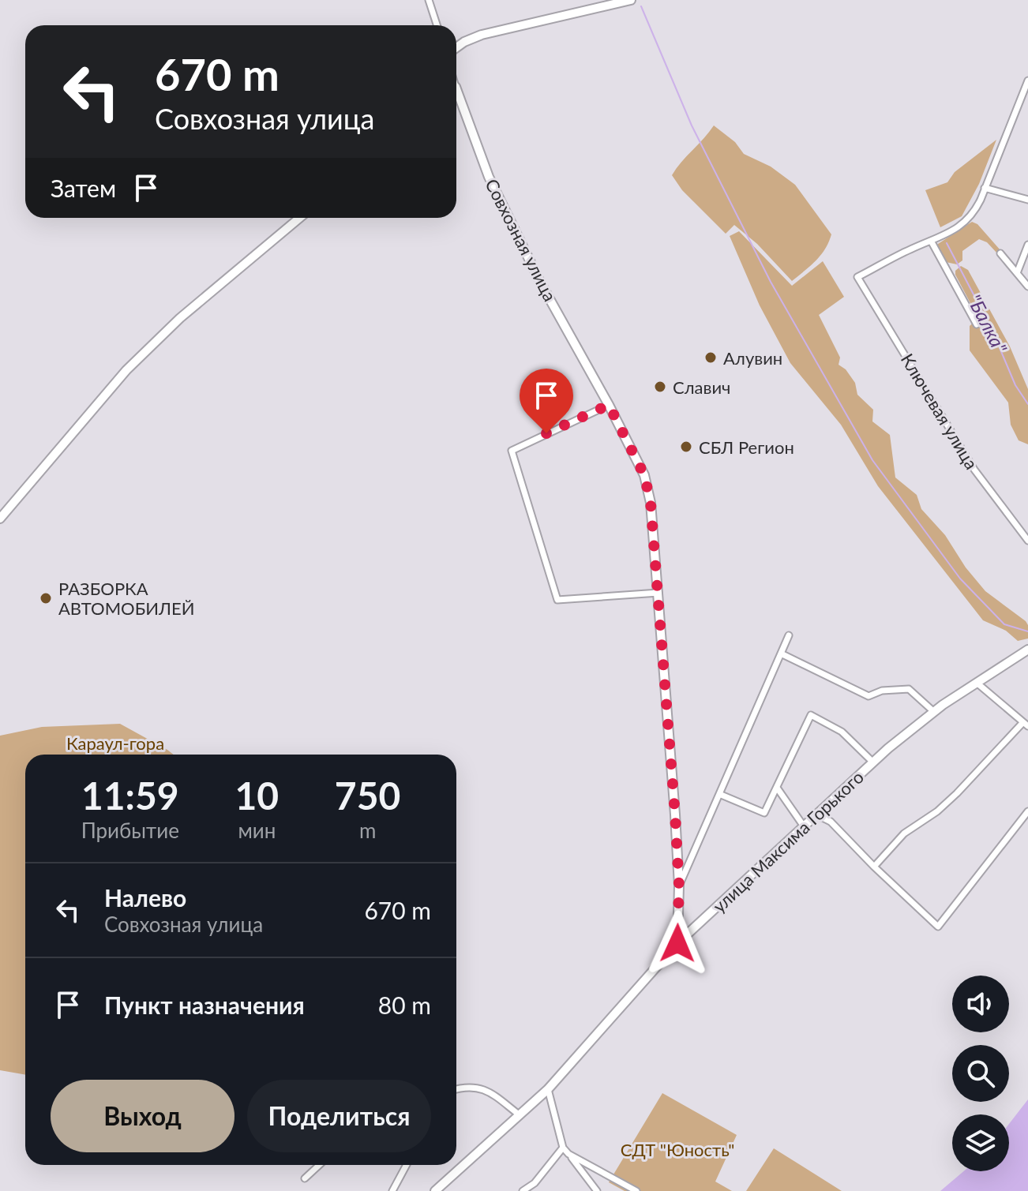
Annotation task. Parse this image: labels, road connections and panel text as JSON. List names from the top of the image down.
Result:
{
  "streets": {
    "street": ["Совхозная улица", "Ключевая улица", "улица Максима Горького"]
  },
  "crossings": [
    ["Совхозная улица", "улица Максима Горького"]
  ],
  "water": ["\"Балка\""],
  "parks": ["Караул-гора", "СДТ \"Юность\""],
  "places": [
    "Алувин",
    "Славич",
    "СБЛ Регион",
    "РАЗБОРКА АВТОМОБИЛЕЙ"
  ],
  "page": {
    "turn": ["670 m", "Совхозная улица"],
    "then": "Затем",
    "eta": [
      "11:59",
      "Прибытие",
      "10",
      "мин",
      "750",
      "m"
    ],
    "list": [
      {
        "name": "Налево",
        "note": "Совхозная улица",
        "value": "670 m"
      },
      {
        "name": "Пункт назначения",
        "value": "80 m"
      }
    ],
    "buttons": ["Выход", "Поделиться"]
  }
}
